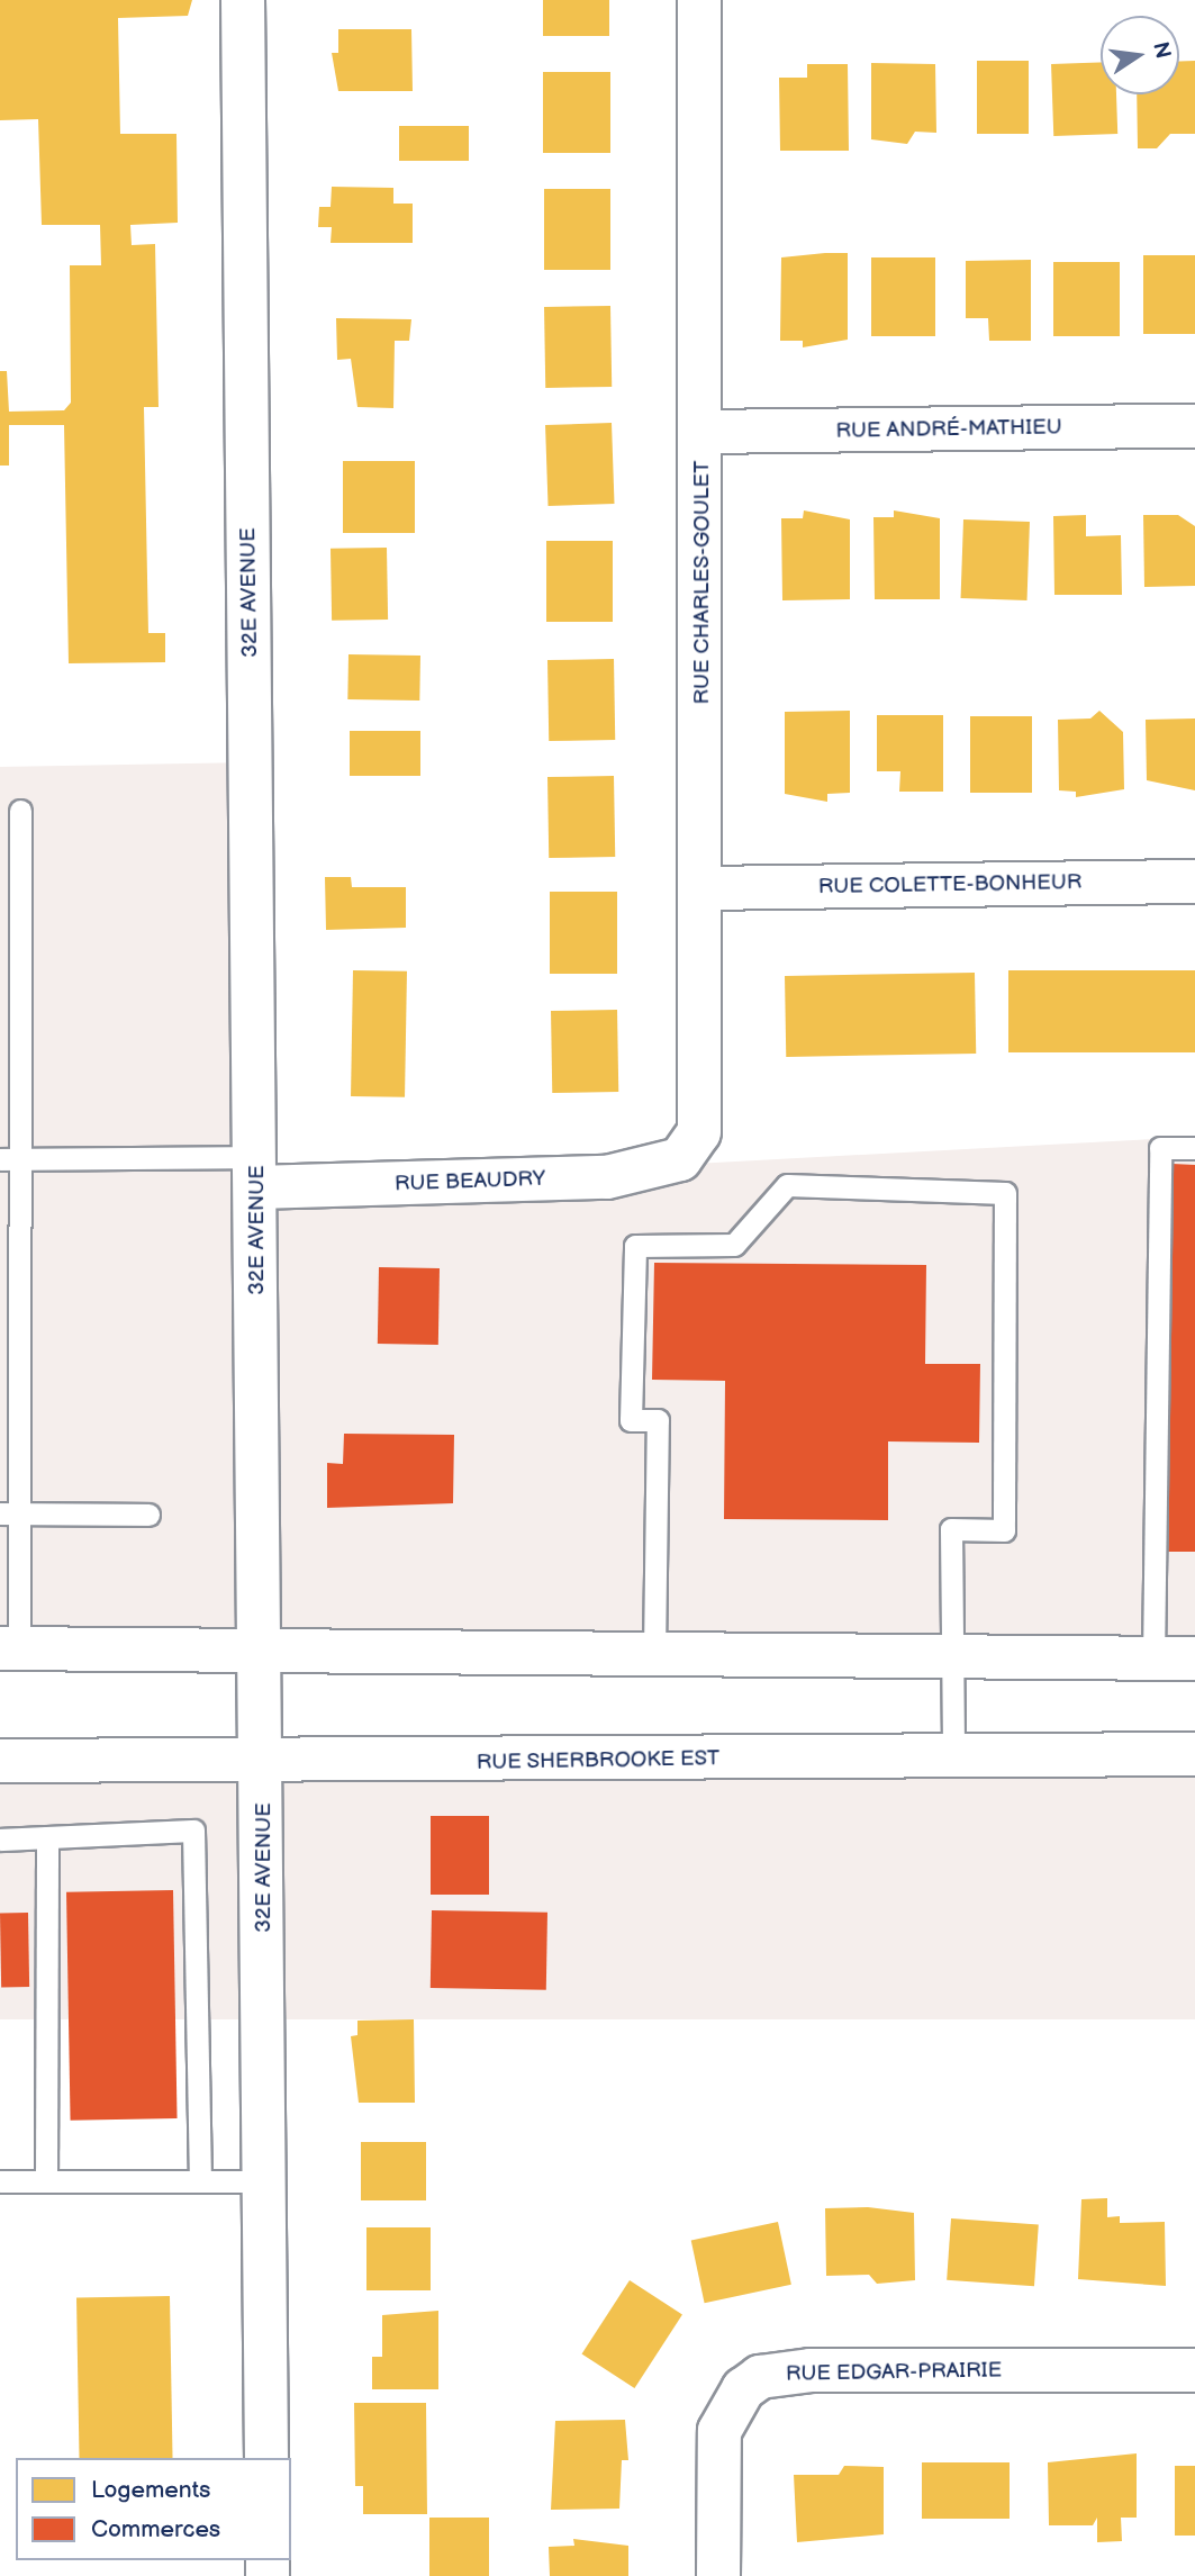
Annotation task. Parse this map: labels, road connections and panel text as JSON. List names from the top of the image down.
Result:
{
  "streets": {
    "street": [
      "RUE ANDRÉ-MATHIEU",
      "RUE CHARLES-GOULET",
      "32E AVENUE",
      "RUE COLETTE-BONHEUR",
      "RUE BEAUDRY",
      "RUE SHERBROOKE EST",
      "RUE EDGAR-PRAIRIE"
    ]
  },
  "crossings": [
    ["RUE ANDRÉ-MATHIEU", "RUE CHARLES-GOULET"],
    ["RUE CHARLES-GOULET", "RUE COLETTE-BONHEUR"],
    ["RUE CHARLES-GOULET", "RUE BEAUDRY"],
    ["32E AVENUE", "RUE BEAUDRY"],
    ["32E AVENUE", "RUE SHERBROOKE EST"]
  ],
  "legend": ["Logements", "Commerces"],
  "north": "right"
}
